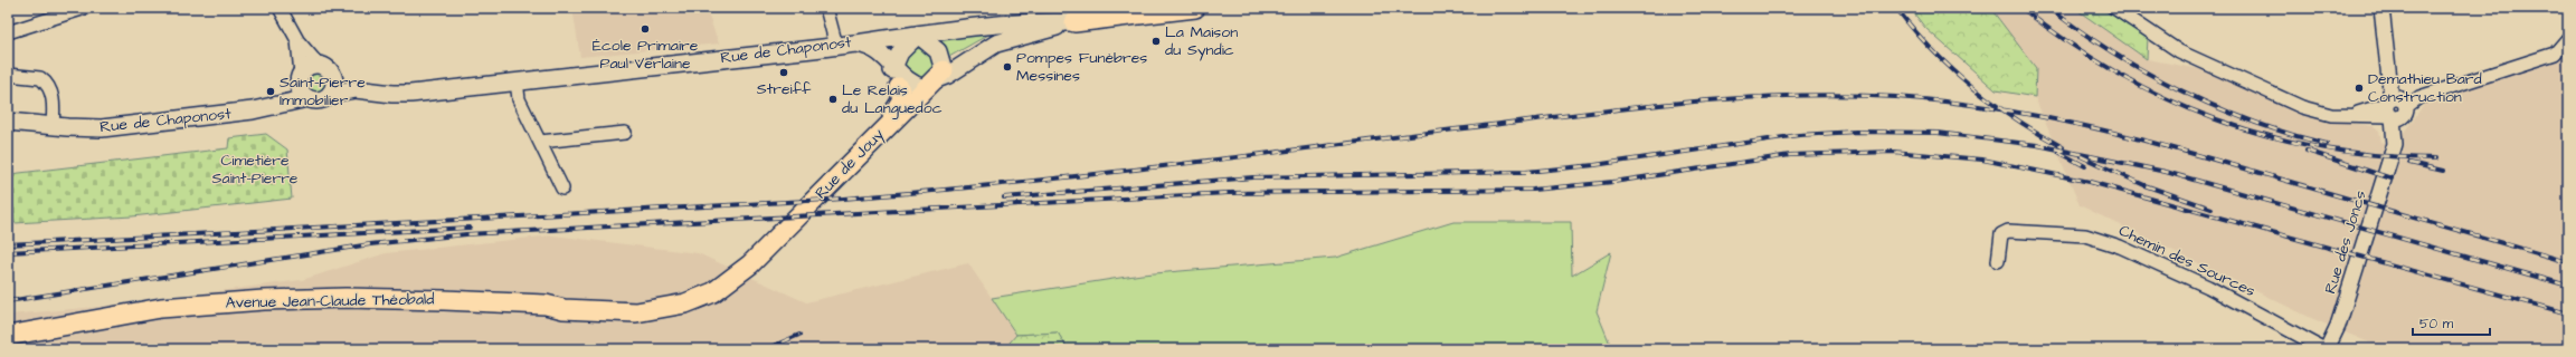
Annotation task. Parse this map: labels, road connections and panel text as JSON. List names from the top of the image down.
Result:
{
  "streets": {
    "main road": ["Rue de Chaponost", "Rue de Jouy", "Avenue Jean-Claude Théobald"],
    "street": ["Rue des Joncs", "Chemin des Sources"]
  },
  "crossings": [
    ["Rue de Chaponost", "Rue de Jouy"],
    ["Rue de Jouy", "Avenue Jean-Claude Théobald"],
    ["Rue des Joncs", "Chemin des Sources"]
  ],
  "parks": ["Cimetière Saint-Pierre"],
  "places": [
    "École Primaire Paul Verlaine",
    "La Maison du Syndic",
    "Pompes Funèbres Messines",
    "Streiff",
    "Demathieu Bard Construction",
    "Saint-Pierre Immobilier",
    "Le Relais du Languedoc"
  ],
  "scale_bar": "50 m"
}
